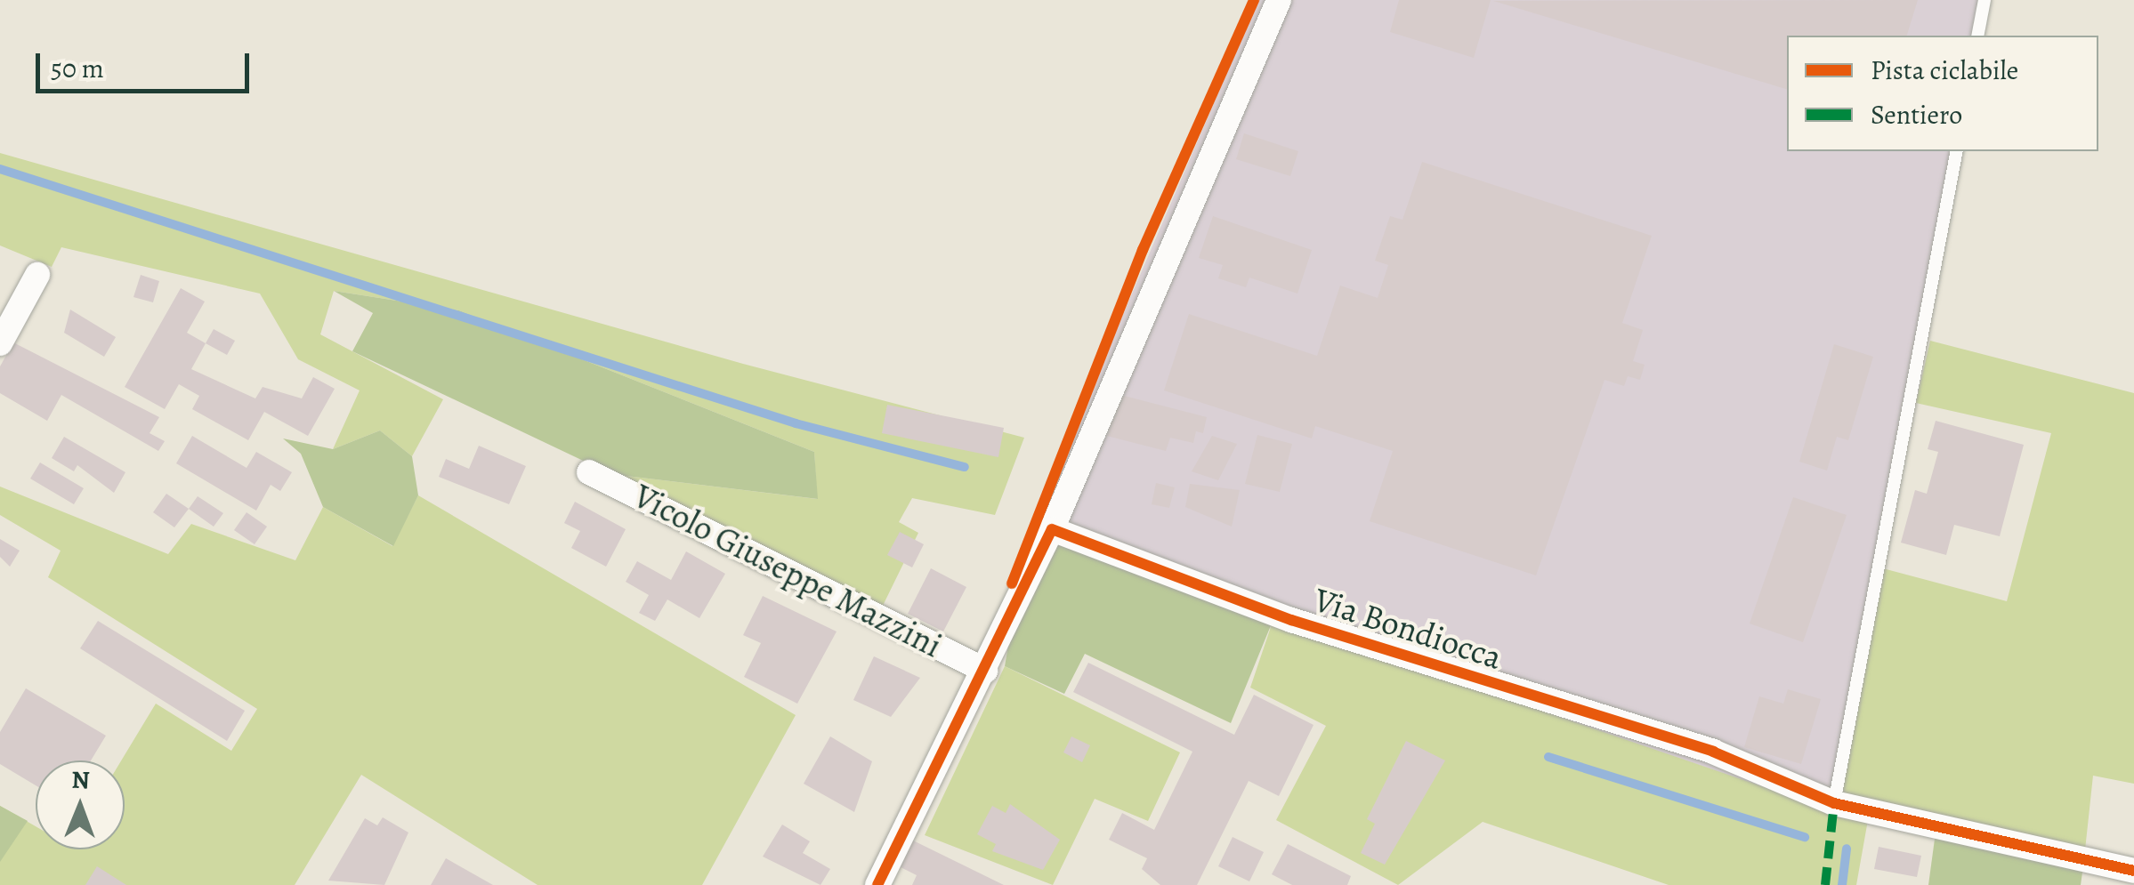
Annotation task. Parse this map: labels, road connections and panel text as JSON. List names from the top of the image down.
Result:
{
  "streets": {
    "street": ["Vicolo Giuseppe Mazzini", "Via Bondiocca"]
  },
  "legend": ["Pista ciclabile", "Sentiero"],
  "scale_bar": "50 m",
  "north": "top"
}
